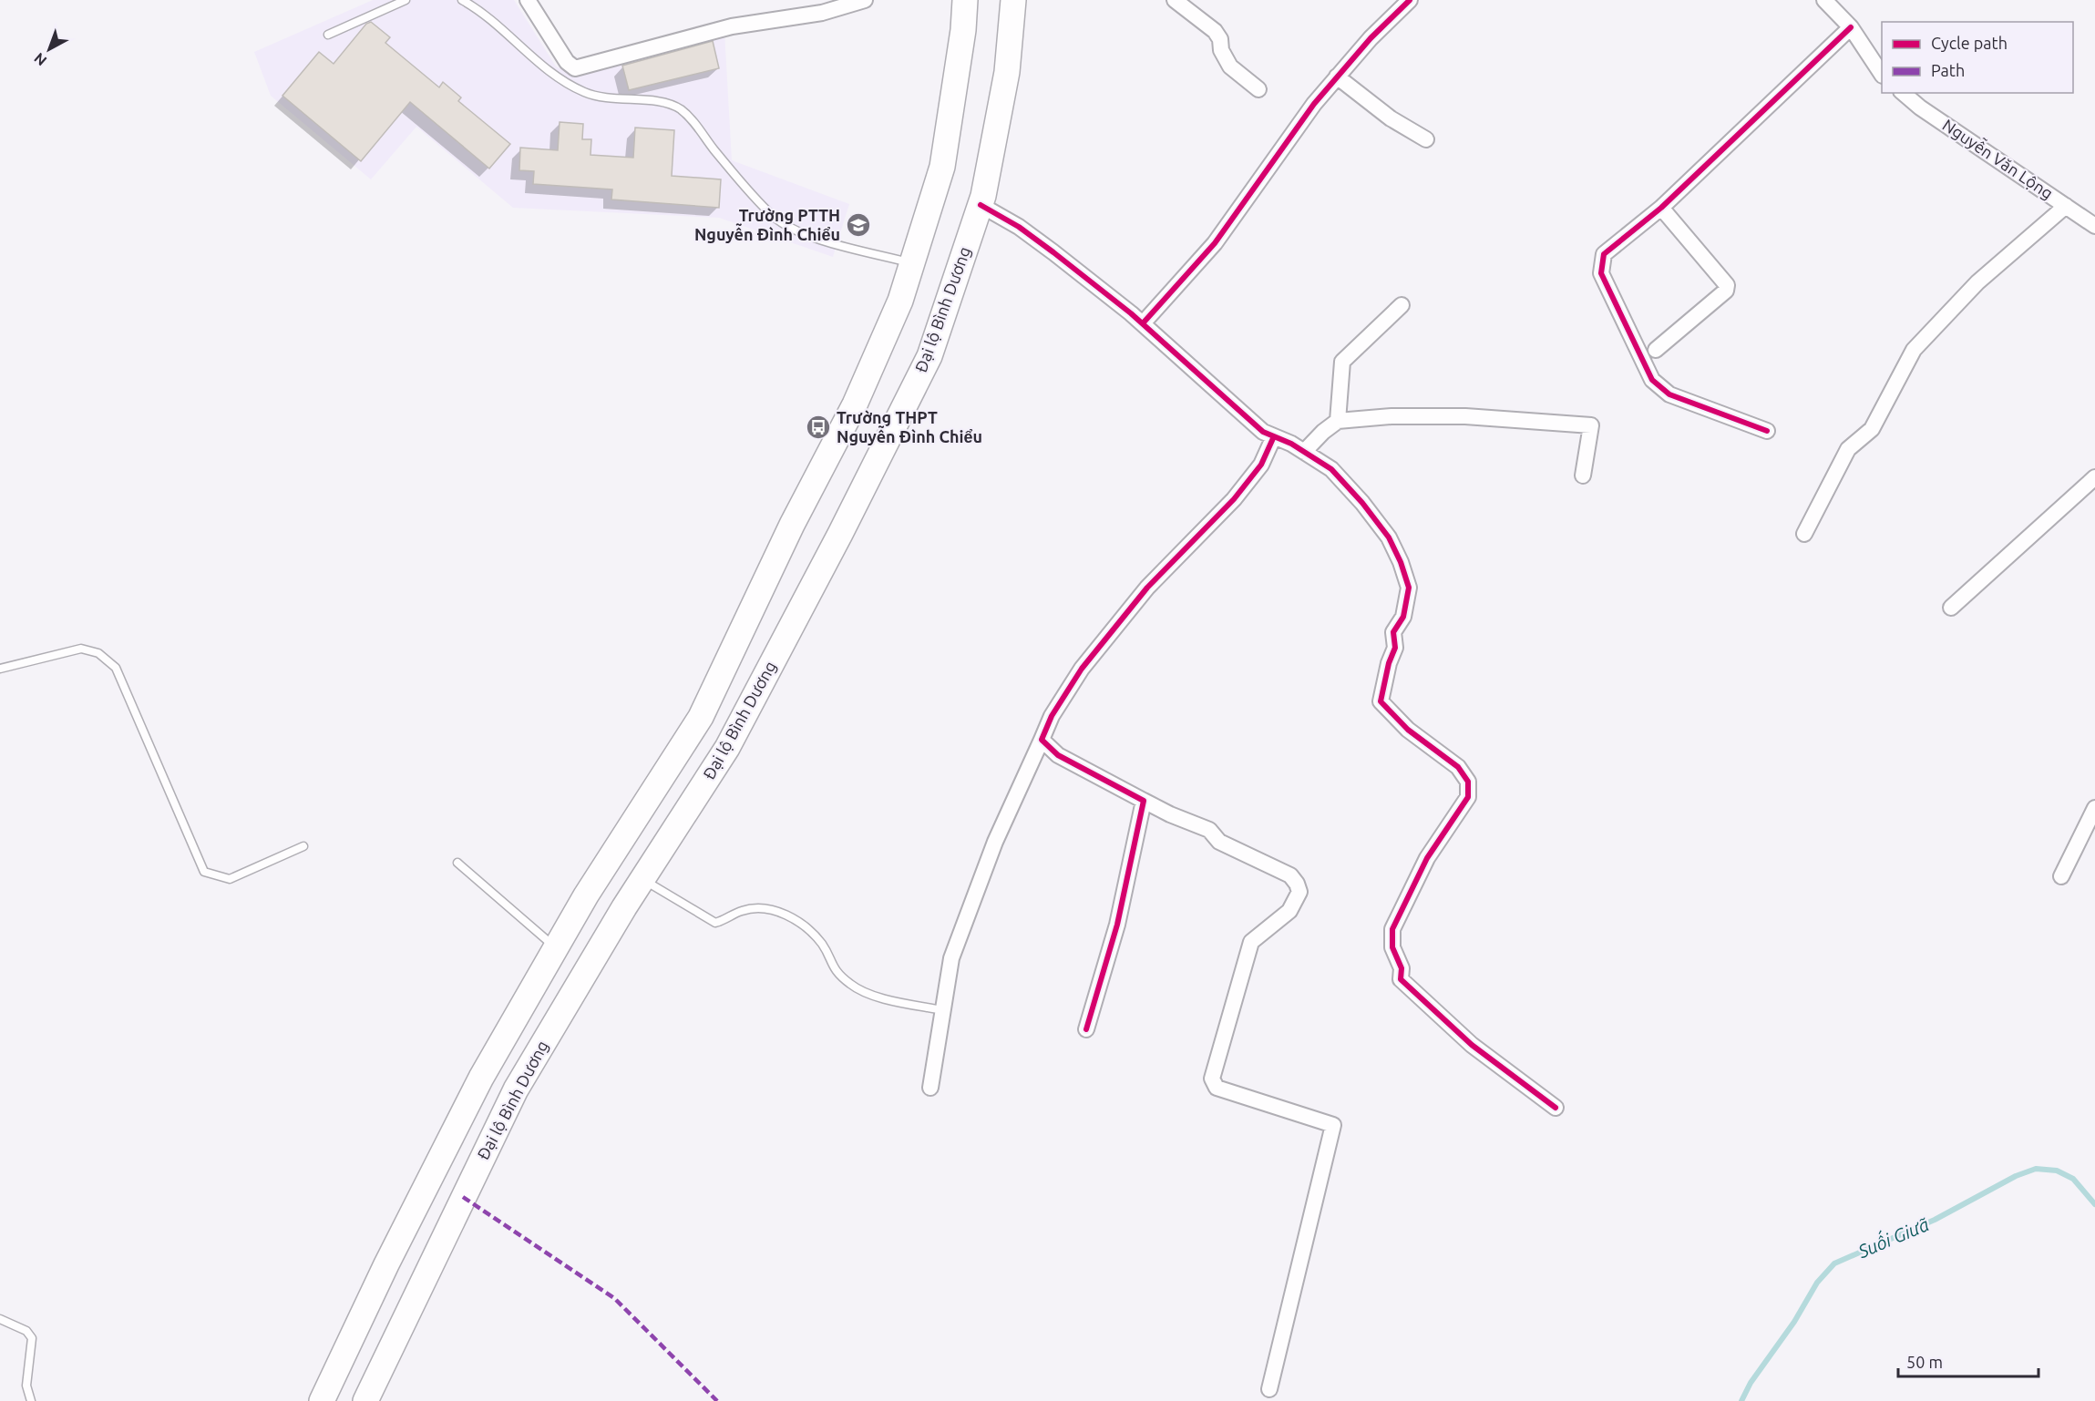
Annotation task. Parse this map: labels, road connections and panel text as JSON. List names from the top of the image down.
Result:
{
  "streets": {
    "highway": ["Đại lộ Bình Dương"],
    "street": ["Nguyễn Văn Lộng"]
  },
  "water": ["Suối Giữa"],
  "places": {
    "school or university": ["Trường PTTH Nguyễn Đình Chiểu"],
    "bus stop": ["Trường THPT Nguyễn Đình Chiểu"]
  },
  "legend": ["Cycle path", "Path"],
  "scale_bar": "50 m",
  "north": "bottom left"
}
